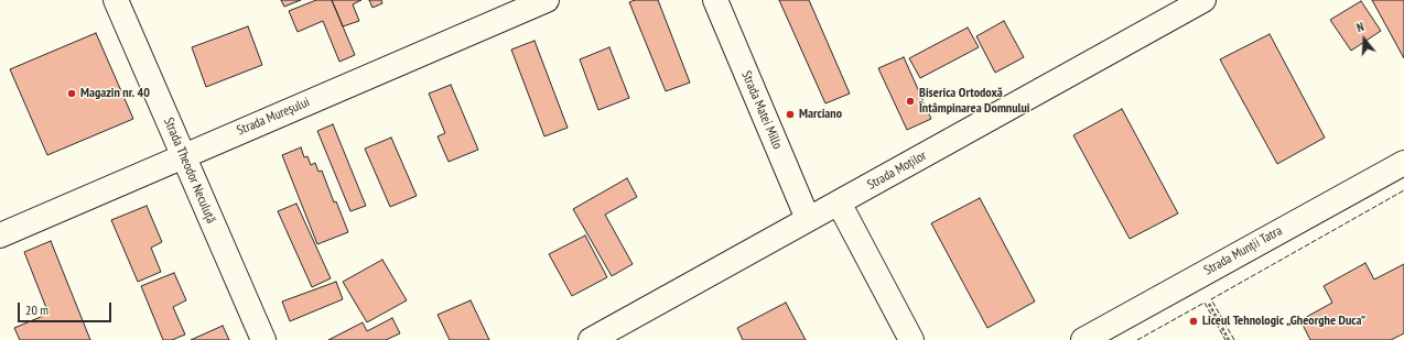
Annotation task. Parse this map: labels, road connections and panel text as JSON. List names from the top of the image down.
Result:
{
  "streets": {
    "street": [
      "Strada Matei Millo",
      "Strada Mureșului",
      "Strada Theodor Neculuță",
      "Strada Moților",
      "Strada Munții Tatra"
    ]
  },
  "crossings": [
    ["Strada Matei Millo", "Strada Moților"],
    ["Strada Mureșului", "Strada Theodor Neculuță"]
  ],
  "places": [
    "Magazin nr. 40",
    "Biserica Ortodoxă Întâmpinarea Domnului",
    "Marciano",
    "Liceul Tehnologic „Gheorghe Duca”"
  ],
  "scale_bar": "20 m",
  "north": "top"
}
